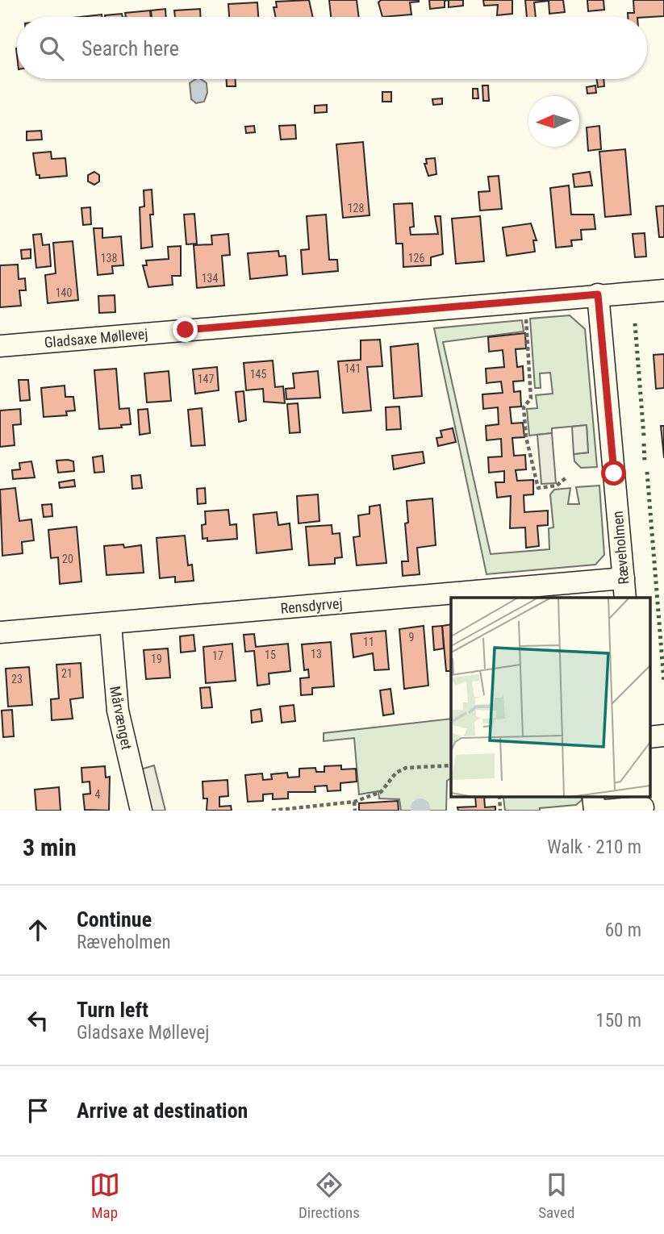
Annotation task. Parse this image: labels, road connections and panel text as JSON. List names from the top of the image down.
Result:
{
  "streets": {
    "street": [
      "Gladsaxe Møllevej",
      "Ræveholmen",
      "Rensdyrvej",
      "Mårvænget"
    ]
  },
  "crossings": [
    ["Gladsaxe Møllevej", "Ræveholmen"],
    ["Ræveholmen", "Rensdyrvej"],
    ["Rensdyrvej", "Mårvænget"]
  ],
  "house_numbers": [
    "128",
    "138",
    "126",
    "134",
    "140",
    "141",
    "145",
    "147",
    "20",
    "9",
    "11",
    "13",
    "15",
    "17",
    "19",
    "21",
    "23",
    "4"
  ],
  "north": "left",
  "page": {
    "search": "Search here",
    "heading": ["3 min", "Walk · 210 m"],
    "list": [
      ["Continue", "Ræveholmen", "60 m"],
      ["Turn left", "Gladsaxe Møllevej", "150 m"],
      "Arrive at destination"
    ],
    "nav": ["Map", "Directions", "Saved"]
  }
}
